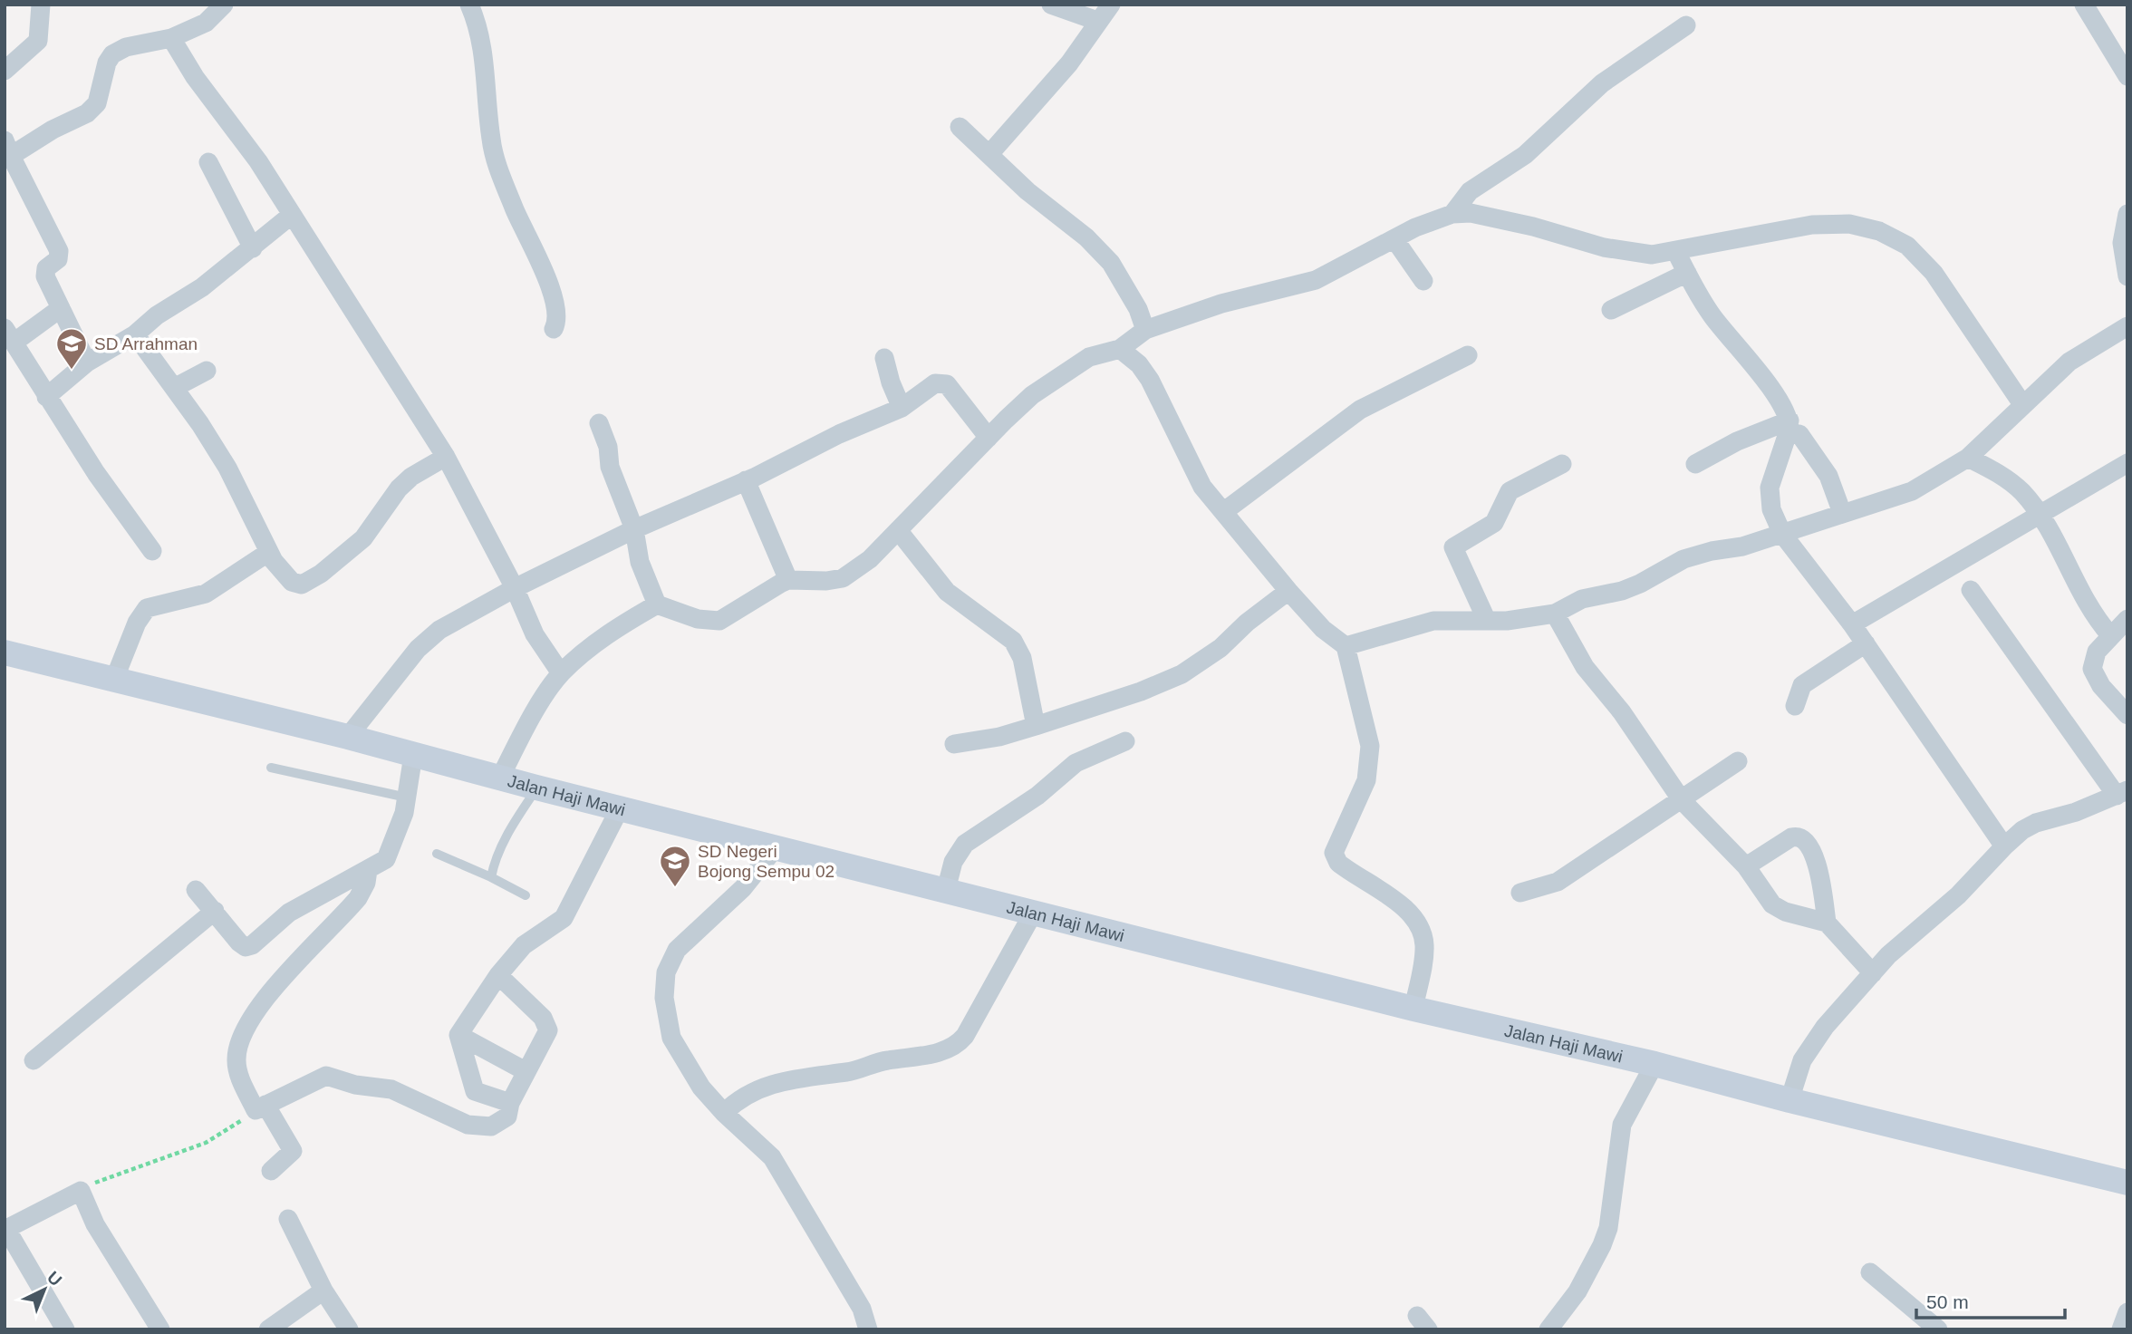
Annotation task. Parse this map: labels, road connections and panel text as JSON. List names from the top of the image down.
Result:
{
  "streets": {
    "street": ["Jalan Haji Mawi"]
  },
  "places": {
    "school or university": ["SD Arrahman", "SD Negeri Bojong Sempu 02"]
  },
  "scale_bar": "50 m",
  "north": "top right"
}
